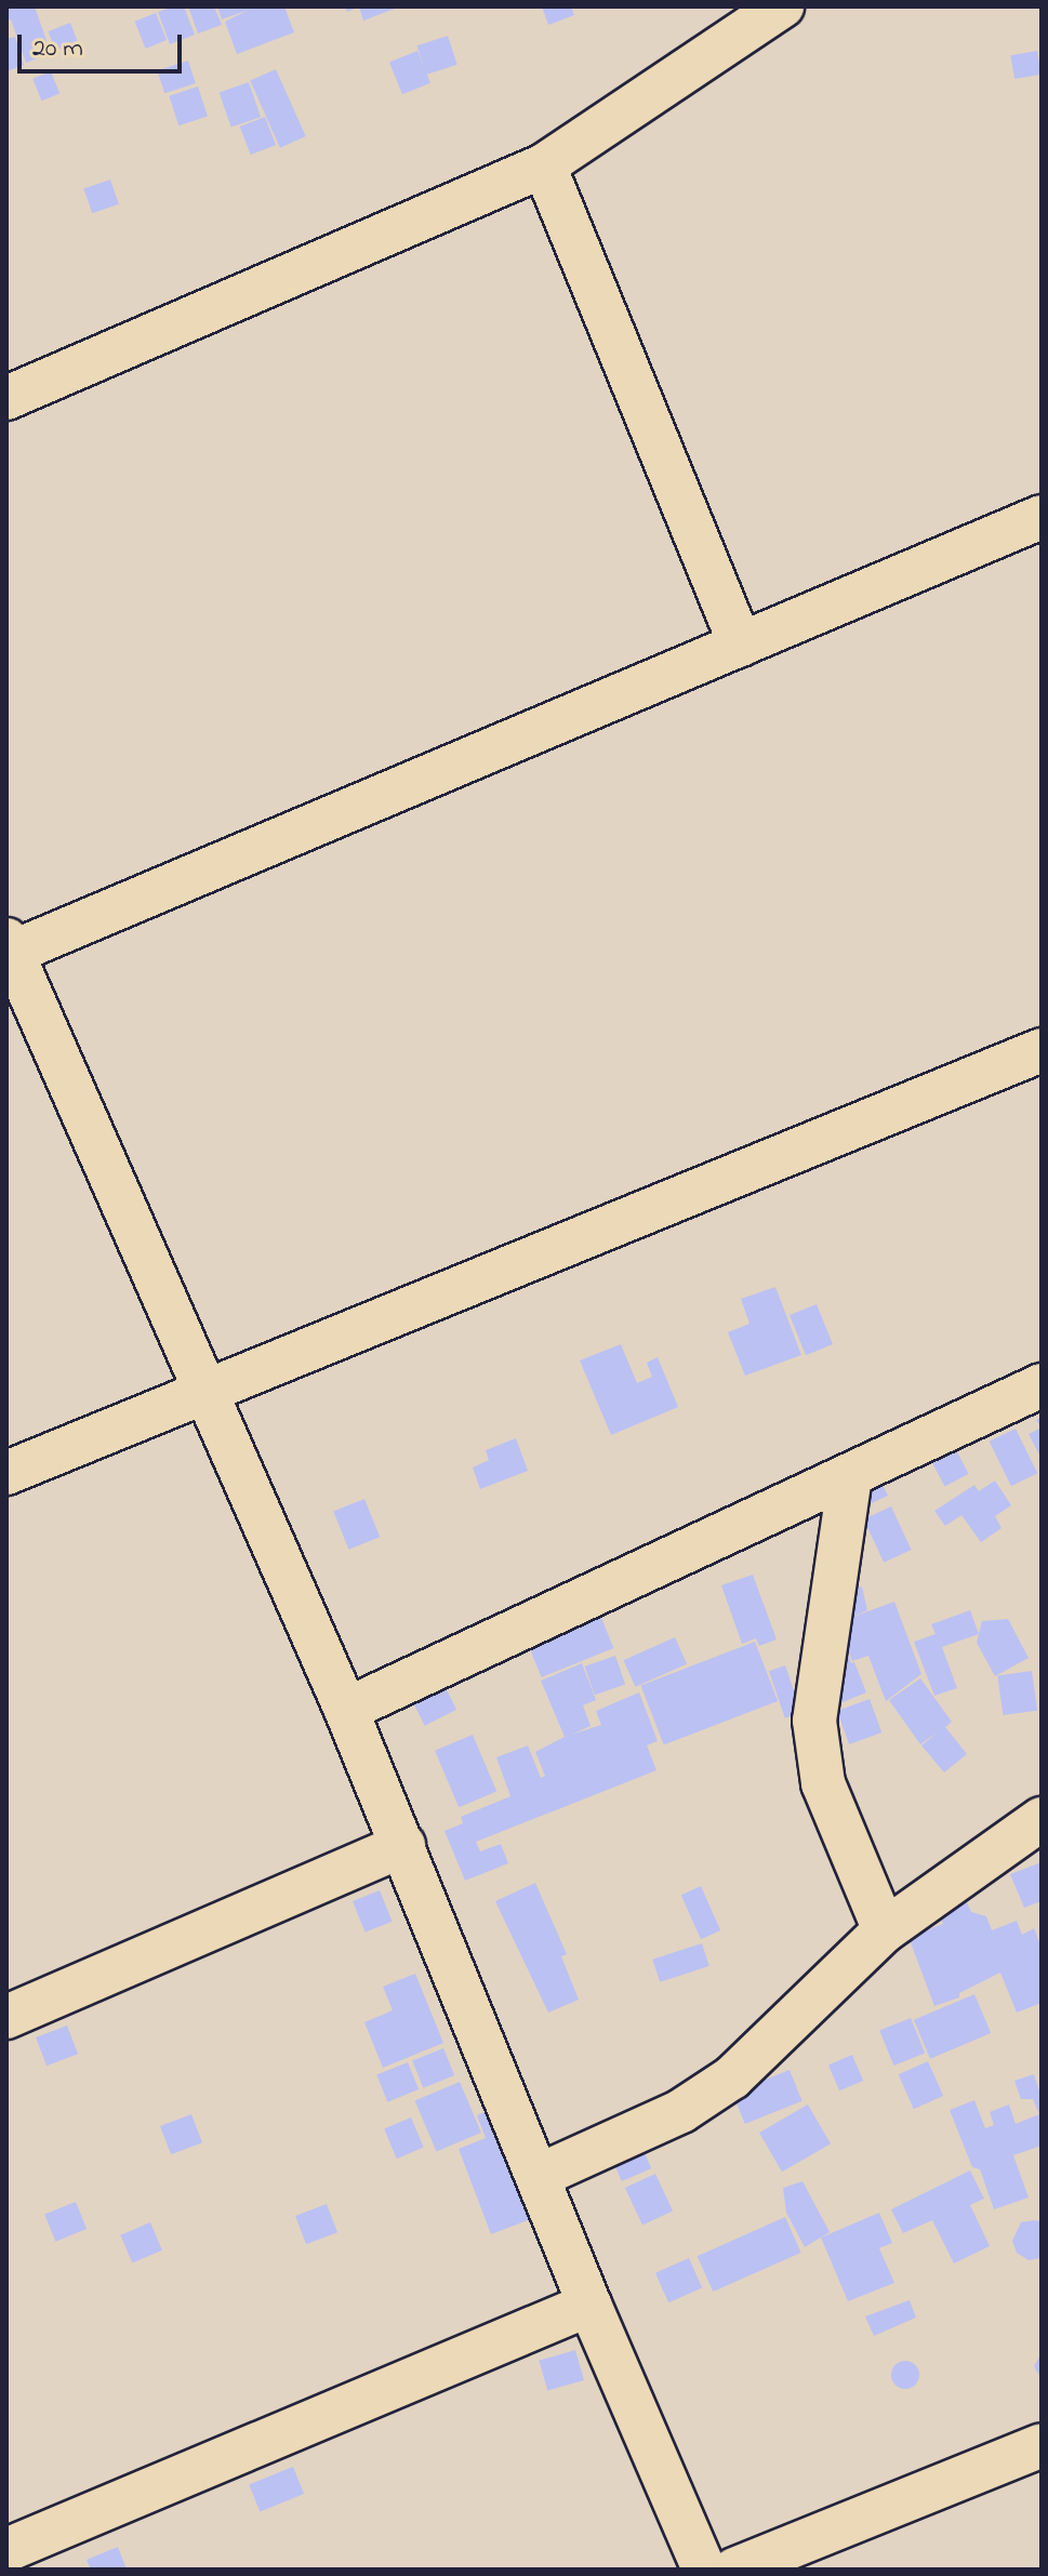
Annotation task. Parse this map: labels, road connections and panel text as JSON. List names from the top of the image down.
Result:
{
  "scale_bar": "20 m"
}
